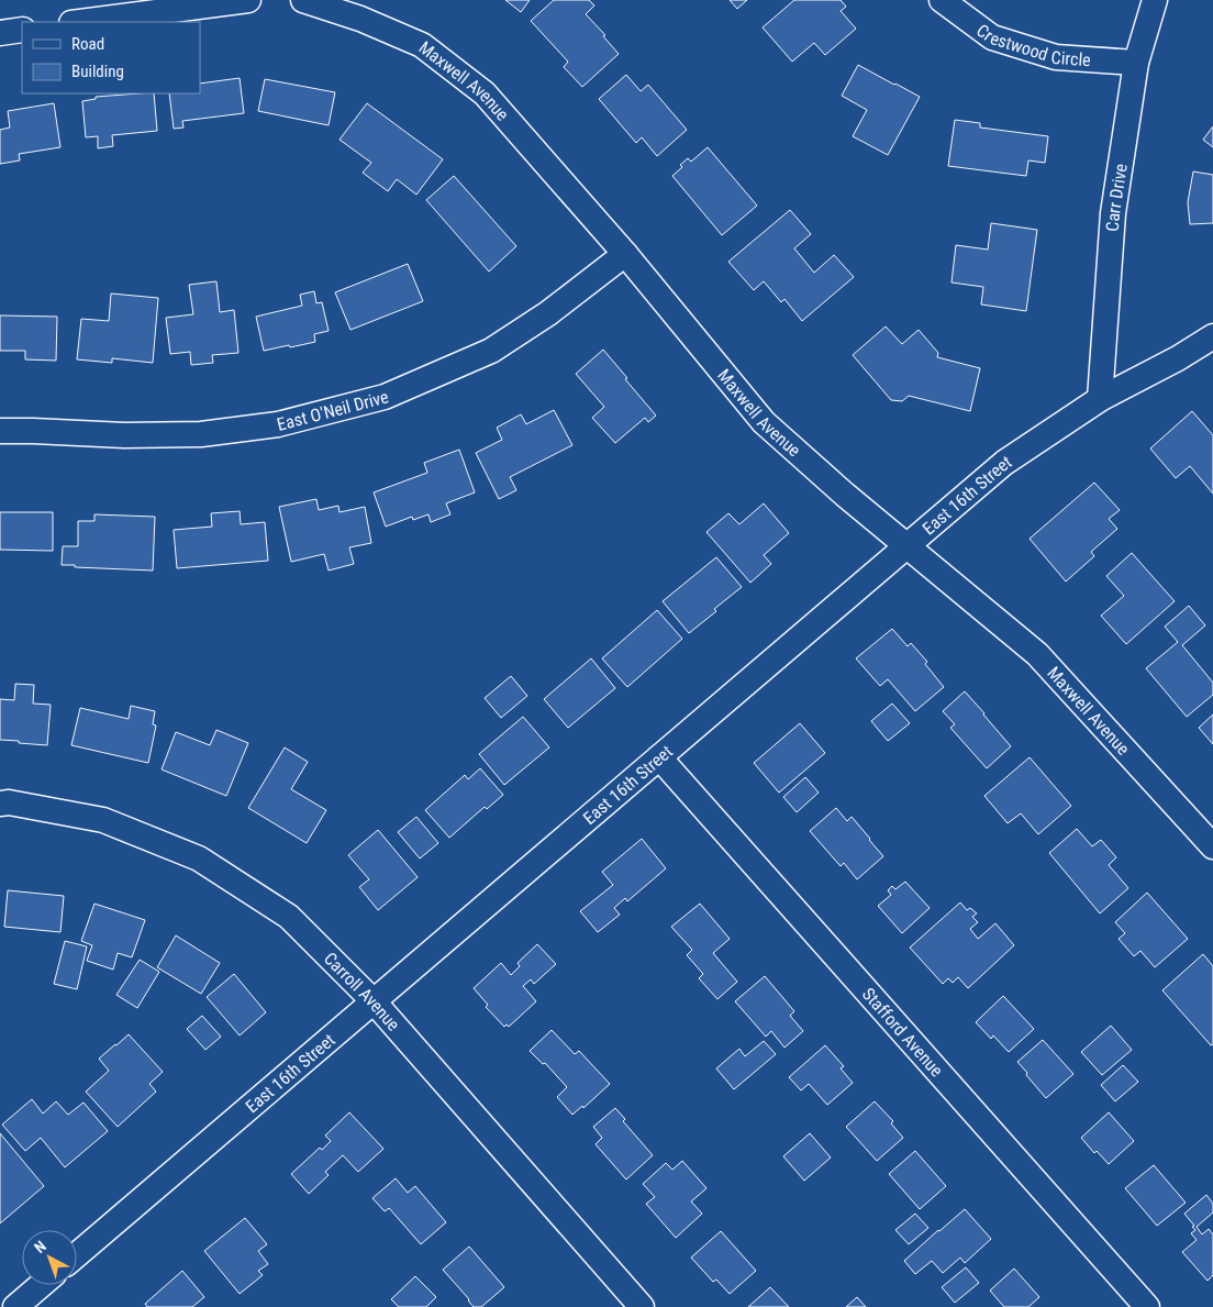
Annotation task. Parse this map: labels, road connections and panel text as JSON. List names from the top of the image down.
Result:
{
  "streets": {
    "street": [
      "Crestwood Circle",
      "Maxwell Avenue",
      "Carr Drive",
      "East O'Neil Drive",
      "East 16th Street",
      "Carroll Avenue",
      "Stafford Avenue"
    ]
  },
  "crossings": [
    ["Crestwood Circle", "Carr Drive"],
    ["Maxwell Avenue", "East O'Neil Drive"],
    ["Maxwell Avenue", "East 16th Street"],
    ["Carr Drive", "East 16th Street"],
    ["East 16th Street", "Carroll Avenue"],
    ["East 16th Street", "Stafford Avenue"]
  ],
  "legend": ["Road", "Building"],
  "north": "top left"
}
